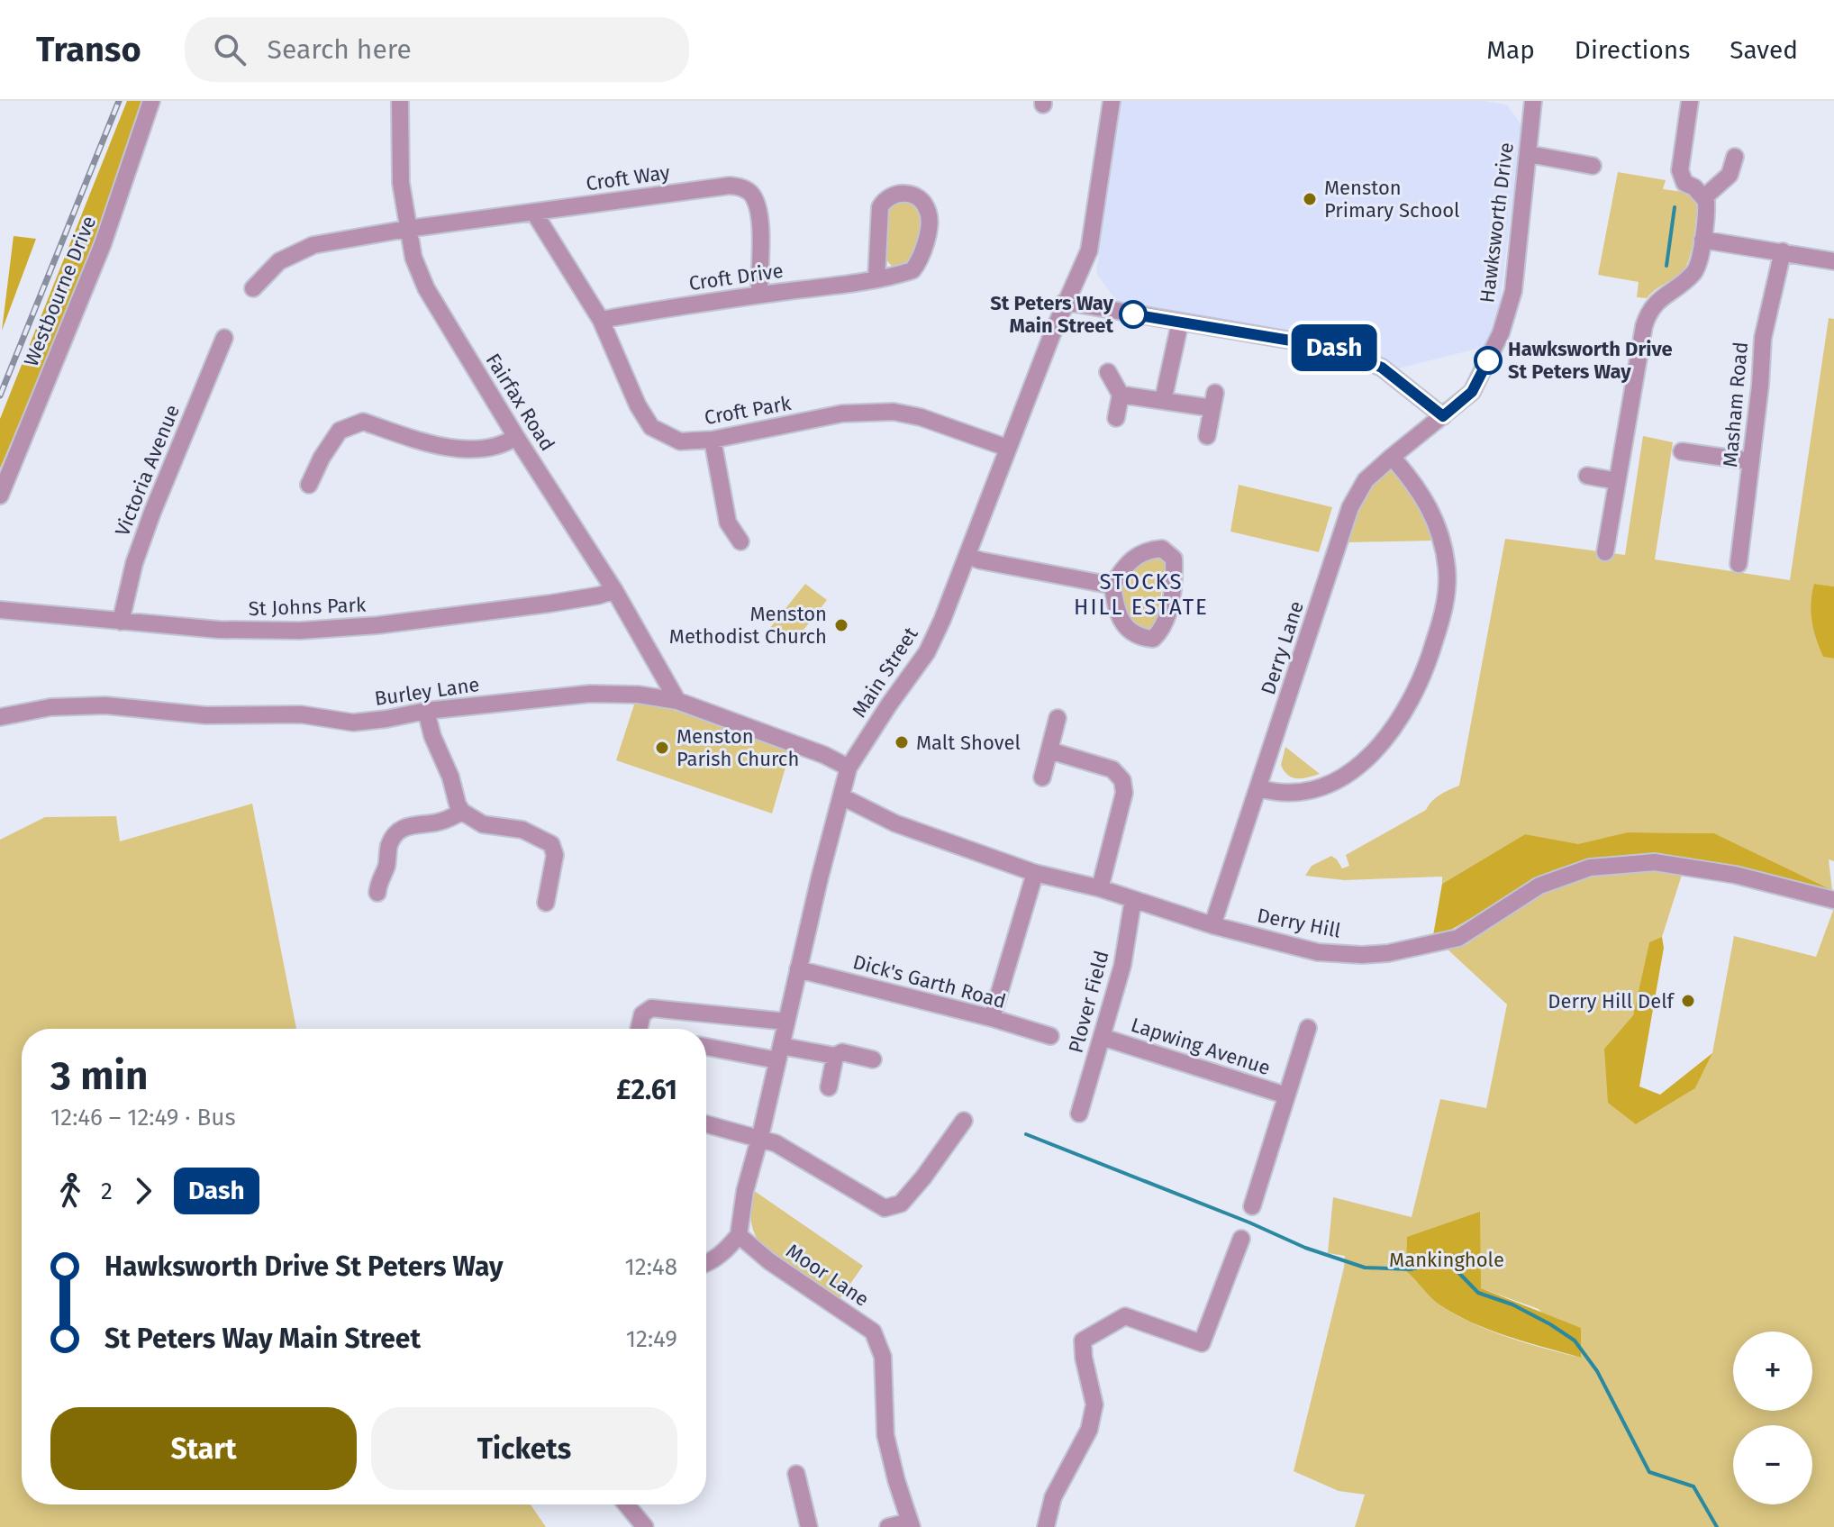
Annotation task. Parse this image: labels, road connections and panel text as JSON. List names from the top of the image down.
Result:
{
  "streets": {
    "street": [
      "Croft Way",
      "Hawksworth Drive",
      "Croft Drive",
      "Westbourne Drive",
      "Fairfax Road",
      "Masham Road",
      "Croft Park",
      "Victoria Avenue",
      "St Johns Park",
      "Derry Lane",
      "Main Street",
      "Burley Lane",
      "Derry Hill",
      "Dick's Garth Road",
      "Plover Field",
      "Lapwing Avenue",
      "Moor Lane"
    ]
  },
  "crossings": [
    ["Croft Way", "Croft Drive"],
    ["Croft Way", "Fairfax Road"],
    ["Croft Way", "Croft Park"],
    ["Hawksworth Drive", "Derry Lane"],
    ["Croft Drive", "Croft Park"],
    ["Fairfax Road", "St Johns Park"],
    ["Fairfax Road", "Burley Lane"],
    ["Croft Park", "Main Street"],
    ["Victoria Avenue", "St Johns Park"],
    ["Derry Lane", "Derry Hill"],
    ["Main Street", "Burley Lane"],
    ["Main Street", "Derry Hill"],
    ["Main Street", "Dick's Garth Road"],
    ["Main Street", "Moor Lane"],
    ["Derry Hill", "Plover Field"],
    ["Plover Field", "Lapwing Avenue"]
  ],
  "districts": ["STOCKS HILL ESTATE"],
  "parks": ["Mankinghole"],
  "places": [
    "Menston Primary School",
    "St Peters Way Main Street",
    "Hawksworth Drive St Peters Way",
    "Menston Methodist Church",
    "Malt Shovel",
    "Menston Parish Church",
    "Derry Hill Delf"
  ],
  "lines": ["bus line Dash"],
  "page": {
    "header": "Transo",
    "search": "Search here",
    "nav": ["Map", "Directions", "Saved"],
    "on_map": "Dash",
    "heading": ["3 min", "12:46 – 12:49 · Bus", "£2.61"],
    "legs": ["2", "Dash"],
    "list": [
      {
        "name": "Hawksworth Drive St Peters Way",
        "value": "12:48"
      },
      {
        "name": "St Peters Way Main Street",
        "value": "12:49"
      }
    ],
    "map_buttons": ["+", "−"],
    "buttons": ["Start", "Tickets"]
  }
}
